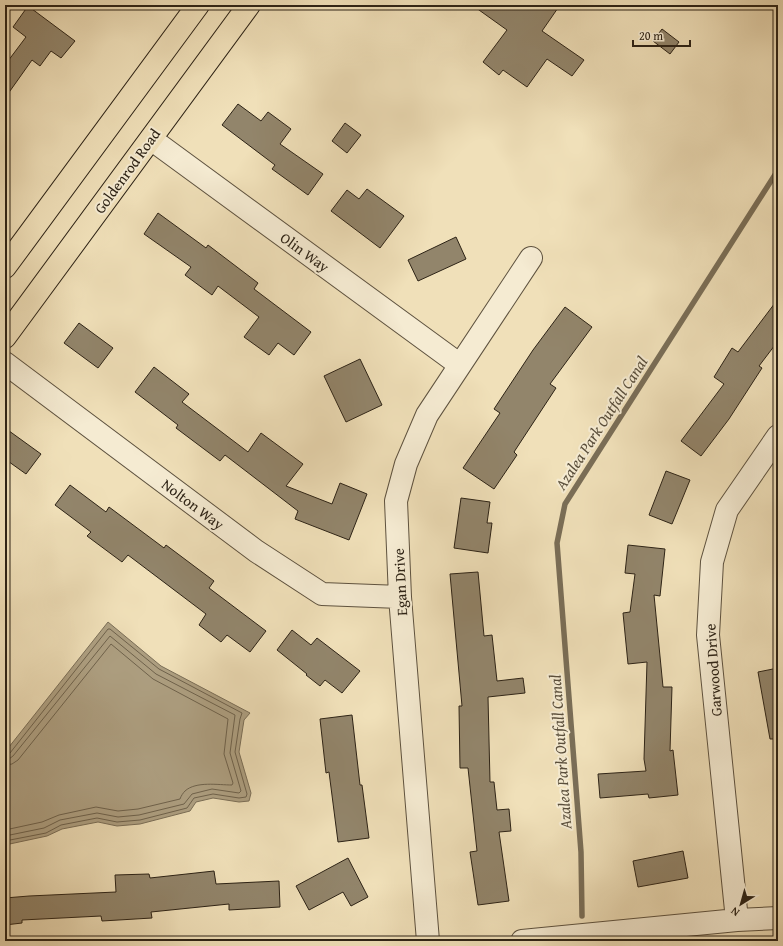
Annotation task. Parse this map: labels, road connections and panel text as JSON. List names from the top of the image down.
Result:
{
  "streets": {
    "main road": ["Goldenrod Road"],
    "street": [
      "Olin Way",
      "Nolton Way",
      "Egan Drive",
      "Garwood Drive"
    ]
  },
  "crossings": [
    ["Goldenrod Road", "Olin Way"],
    ["Olin Way", "Egan Drive"],
    ["Nolton Way", "Egan Drive"]
  ],
  "water": ["Azalea Park Outfall Canal"],
  "scale_bar": "20 m",
  "north": "bottom left"
}
